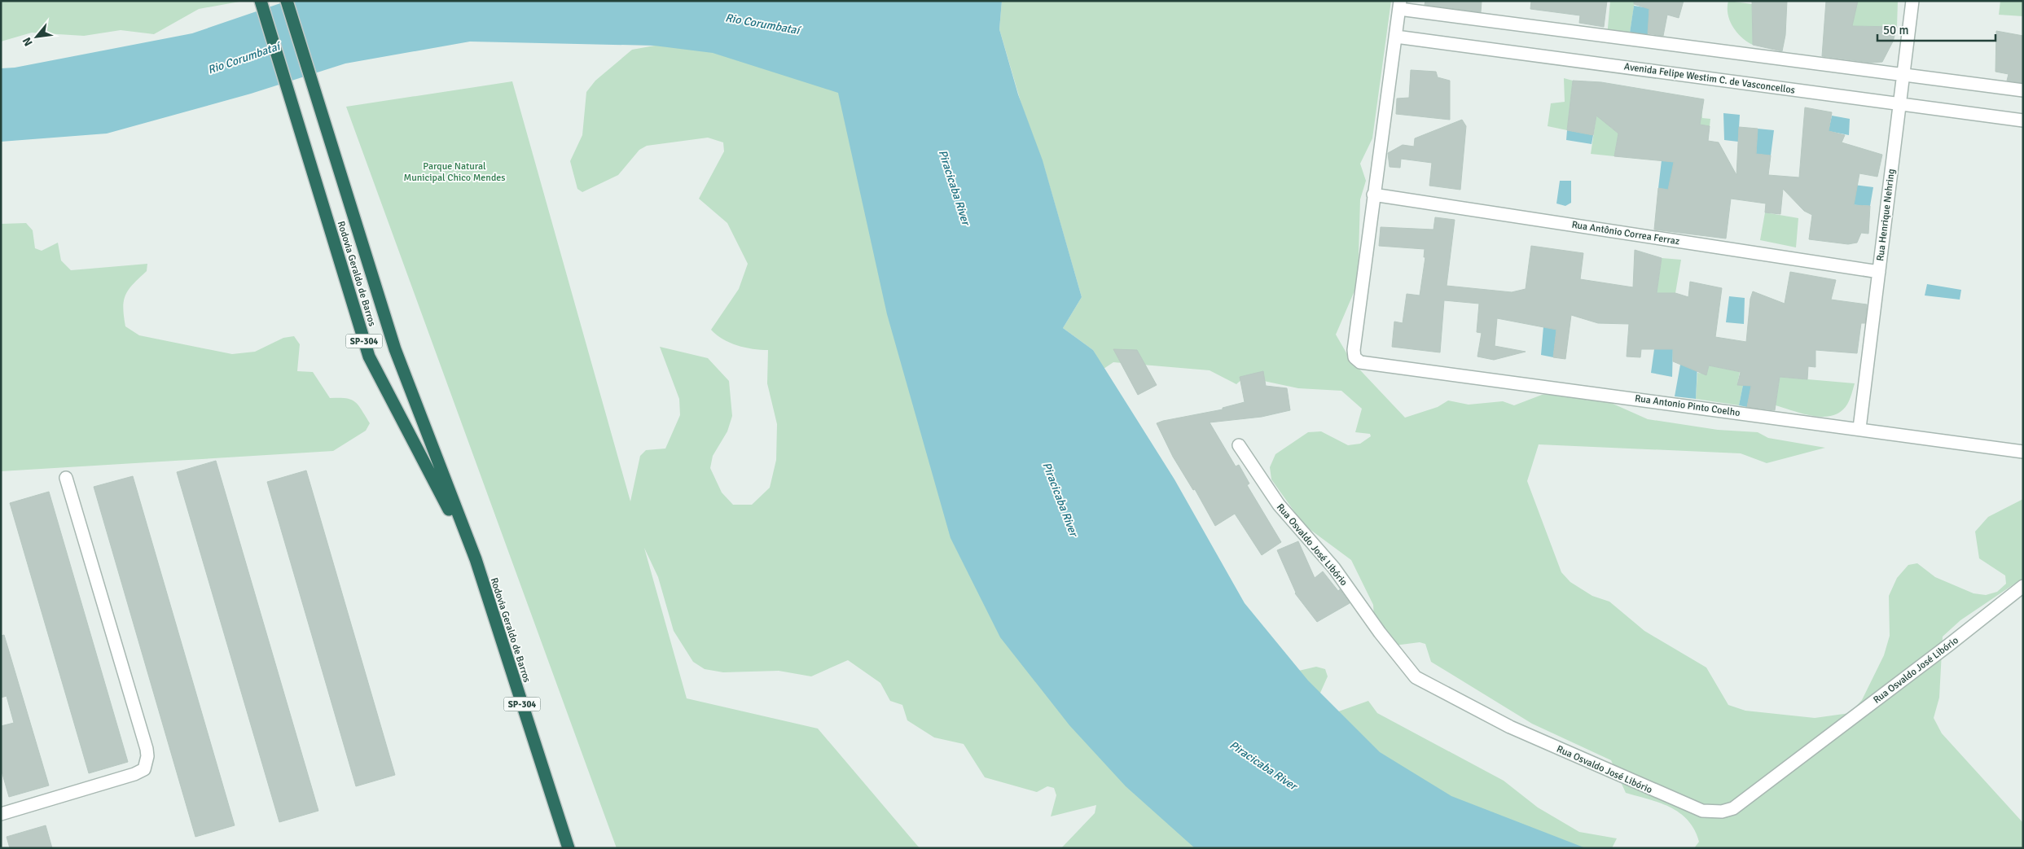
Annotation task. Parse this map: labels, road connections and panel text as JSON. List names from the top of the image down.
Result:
{
  "streets": {
    "highway": ["Rodovia Geraldo de Barros", "SP-304"],
    "street": [
      "Avenida Felipe Westim C. de Vasconcellos",
      "Rua Henrique Nehring",
      "Rua Antônio Correa Ferraz",
      "Rua Antonio Pinto Coelho",
      "Rua Osvaldo José Libório"
    ]
  },
  "crossings": [
    ["Avenida Felipe Westim C. de Vasconcellos", "Rua Henrique Nehring"],
    ["Rua Henrique Nehring", "Rua Antônio Correa Ferraz"],
    ["Rua Henrique Nehring", "Rua Antonio Pinto Coelho"],
    ["Rua Antônio Correa Ferraz", "Rua Antonio Pinto Coelho"]
  ],
  "water": ["Rio Corumbataí", "Piracicaba River"],
  "parks": ["Parque Natural Municipal Chico Mendes"],
  "scale_bar": "50 m",
  "north": "bottom left"
}
